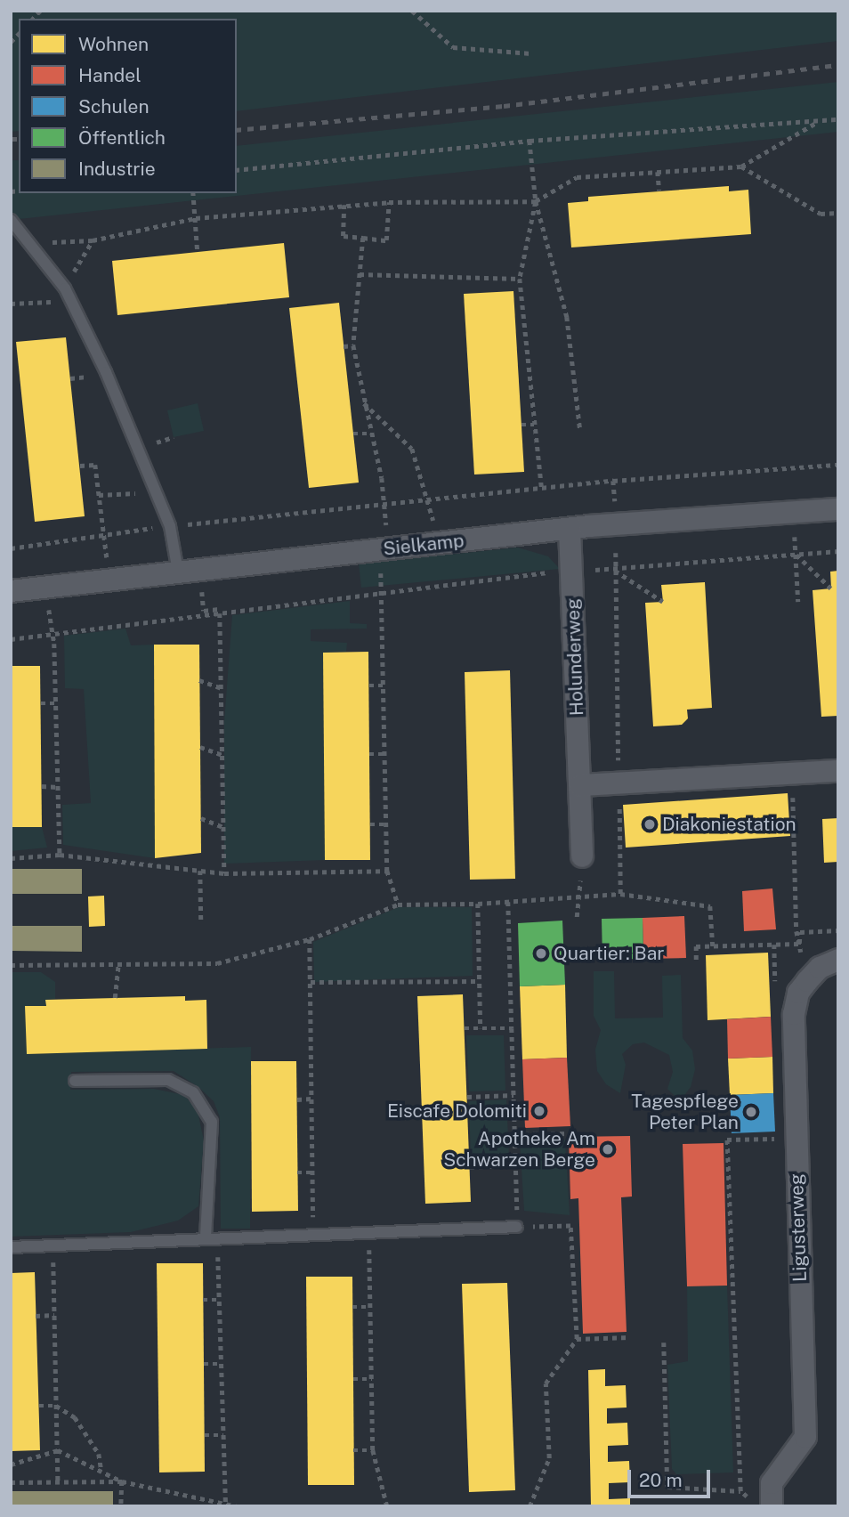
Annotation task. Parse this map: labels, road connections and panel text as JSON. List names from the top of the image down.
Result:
{
  "streets": {
    "street": ["Sielkamp", "Holunderweg", "Ligusterweg"]
  },
  "crossings": [
    ["Sielkamp", "Holunderweg"]
  ],
  "places": [
    "Diakoniestation",
    "Quartier: Bar",
    "Eiscafe Dolomiti",
    "Tagespflege Peter Plan",
    "Apotheke Am Schwarzen Berge"
  ],
  "legend": [
    "Wohnen",
    "Handel",
    "Schulen",
    "Öffentlich",
    "Industrie"
  ],
  "scale_bar": "20 m"
}
